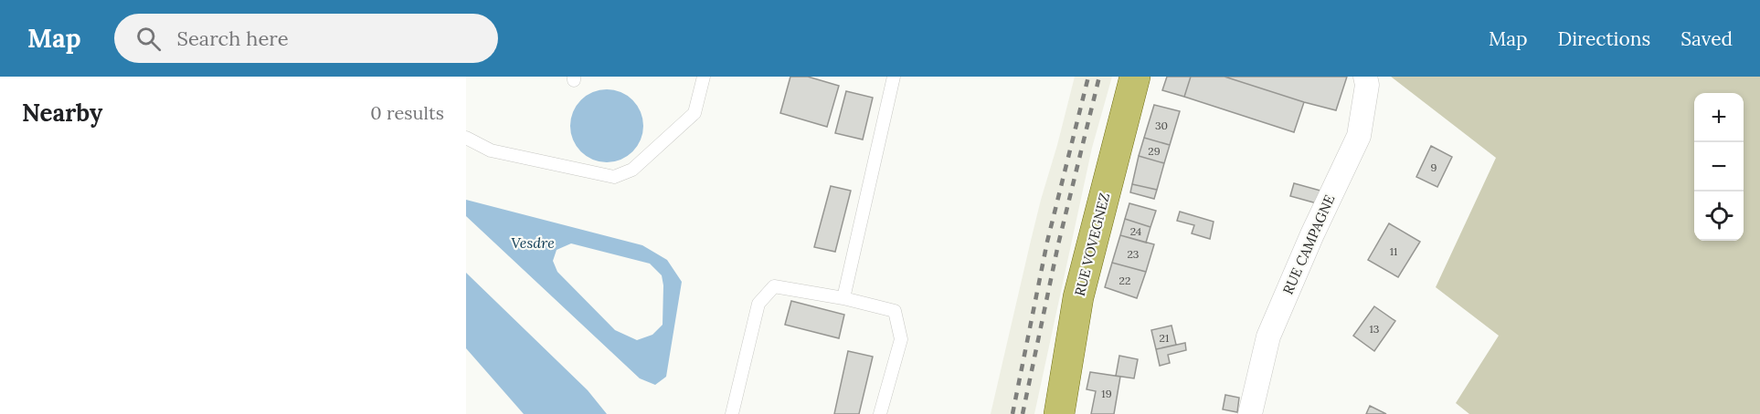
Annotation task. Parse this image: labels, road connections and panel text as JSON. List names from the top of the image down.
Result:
{
  "streets": {
    "main road": ["RUE VOVEGNEZ"],
    "street": ["RUE CAMPAGNE"]
  },
  "water": ["Vesdre"],
  "house_numbers": [
    "30",
    "29",
    "9",
    "24",
    "11",
    "23",
    "22",
    "13",
    "21",
    "19"
  ],
  "page": {
    "header": "Map",
    "search": "Search here",
    "nav": ["Map", "Directions", "Saved"],
    "heading": ["Nearby", "0 results"],
    "map_buttons": ["+", "−"]
  }
}
